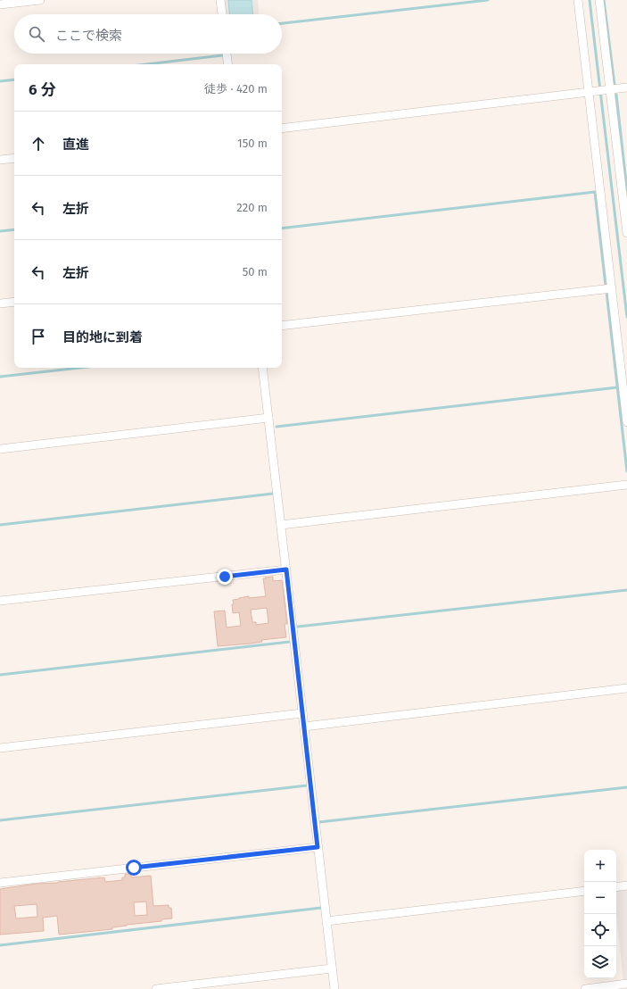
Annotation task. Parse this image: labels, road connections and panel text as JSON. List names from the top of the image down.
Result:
{
  "page": {
    "search": "ここで検索",
    "heading": ["6 分", "徒歩 · 420 m"],
    "list": [
      ["直進", "150 m"],
      ["左折", "220 m"],
      ["左折", "50 m"],
      "目的地に到着"
    ],
    "map_buttons": ["+", "−"]
  }
}
